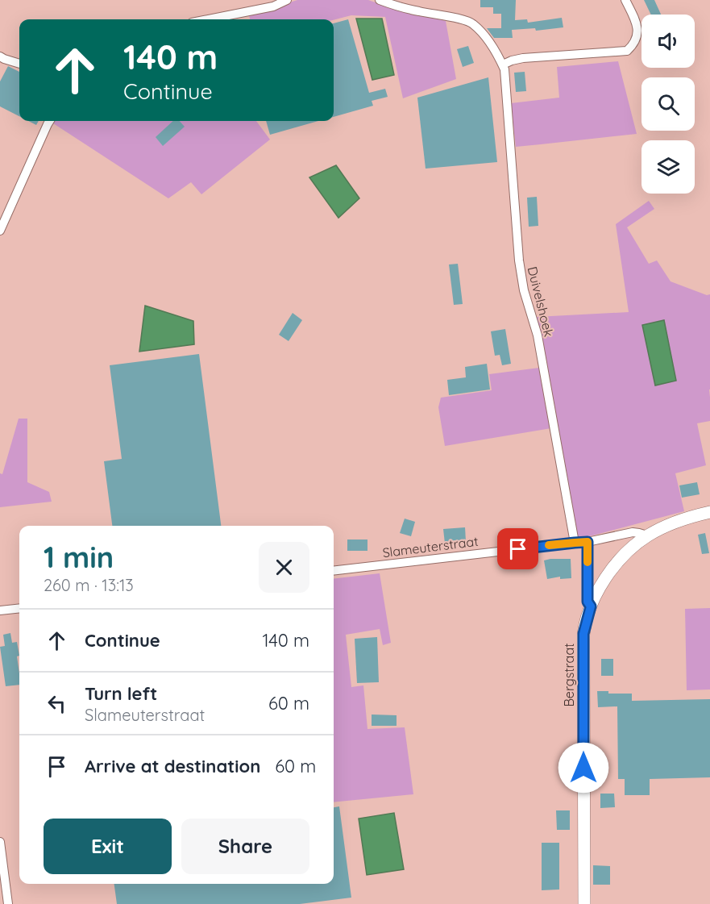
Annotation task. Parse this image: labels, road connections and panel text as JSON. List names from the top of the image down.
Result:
{
  "streets": {
    "street": ["Duivelshoek", "Slameuterstraat", "Bergstraat"]
  },
  "crossings": [
    ["Duivelshoek", "Slameuterstraat"],
    ["Slameuterstraat", "Bergstraat"]
  ],
  "page": {
    "turn": ["140 m", "Continue"],
    "heading": ["1 min", "260 m · 13:13"],
    "list": [
      {
        "name": "Continue",
        "value": "140 m"
      },
      {
        "name": "Turn left",
        "note": "Slameuterstraat",
        "value": "60 m"
      },
      {
        "name": "Arrive at destination",
        "value": "60 m"
      }
    ],
    "buttons": ["Exit", "Share"]
  }
}
